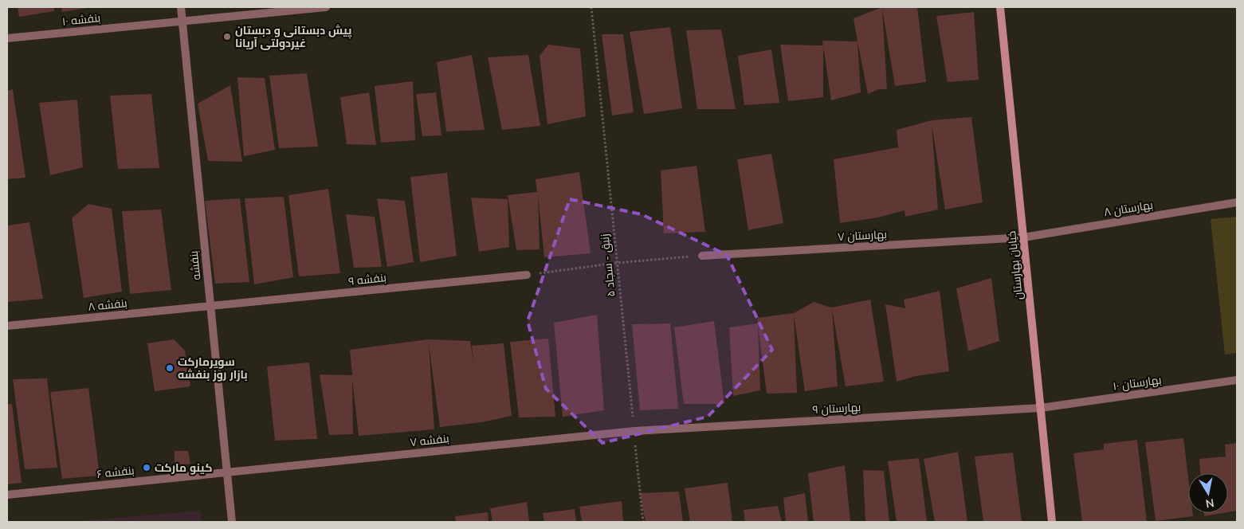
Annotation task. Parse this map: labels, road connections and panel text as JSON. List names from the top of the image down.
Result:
{
  "streets": {
    "street": [
      "بنفشه ۱۰",
      "بهارستان ۸",
      "بهارستان ۷",
      "بنفشه",
      "خیابان بهارستان",
      "بنفشه ۹",
      "بنفشه ۸",
      "بهارستان ۱۰",
      "بهارستان ۹",
      "بنفشه ۷",
      "بنفشه ۶"
    ],
    "path": ["زنبق - سجاد ۵"]
  },
  "crossings": [
    ["بنفشه ۱۰", "بنفشه"],
    ["بهارستان ۸", "بهارستان ۷"],
    ["بهارستان ۸", "خیابان بهارستان"],
    ["بهارستان ۷", "خیابان بهارستان"],
    ["بنفشه", "بنفشه ۹"],
    ["بنفشه", "بنفشه ۸"],
    ["بنفشه", "بنفشه ۷"],
    ["بنفشه", "بنفشه ۶"],
    ["زنبق - سجاد ۵", "بهارستان ۹"],
    ["زنبق - سجاد ۵", "بنفشه ۷"],
    ["خیابان بهارستان", "بهارستان ۱۰"],
    ["خیابان بهارستان", "بهارستان ۹"],
    ["بنفشه ۹", "بنفشه ۸"],
    ["بهارستان ۱۰", "بهارستان ۹"],
    ["بهارستان ۹", "بنفشه ۷"],
    ["بنفشه ۷", "بنفشه ۶"]
  ],
  "places": ["پیش دبستانی و دبستان غیردولتی آریانا", "سوپرمارکت بازار روز بنفشه", "کینو مارکت"],
  "north": "bottom"
}
